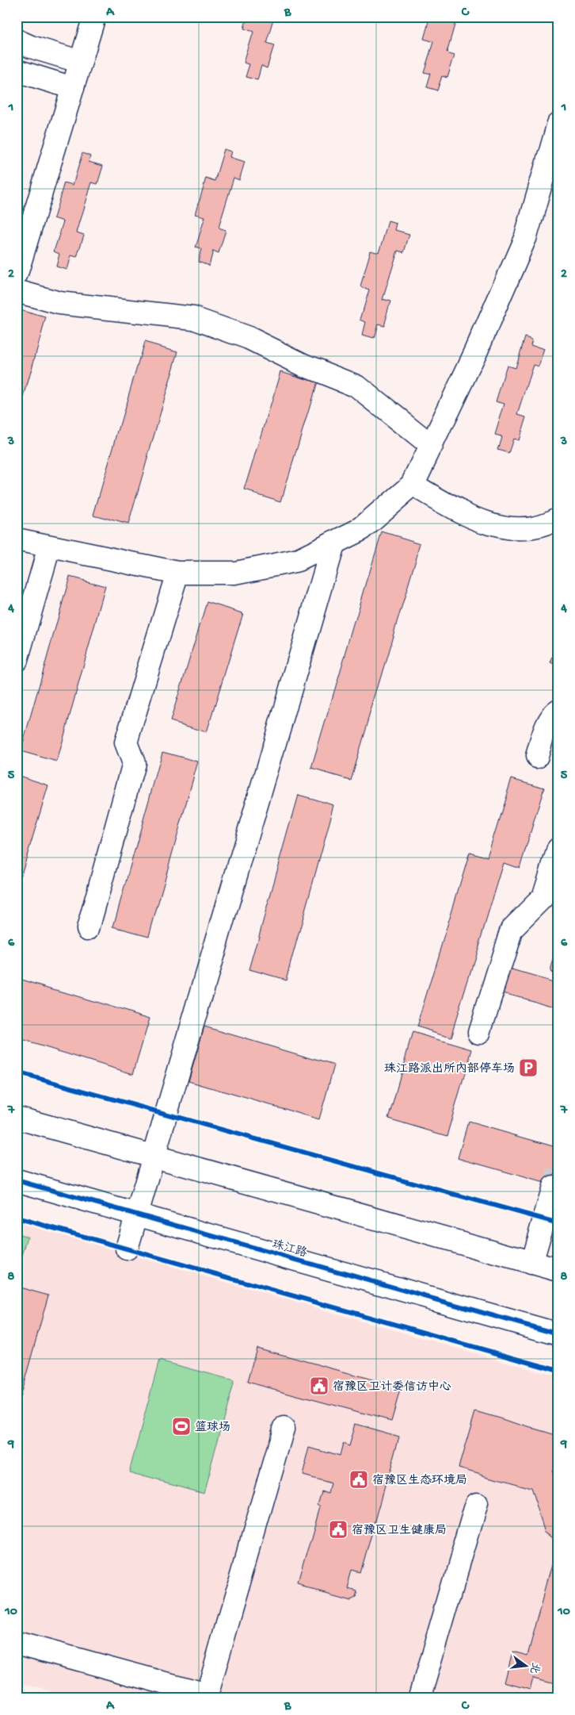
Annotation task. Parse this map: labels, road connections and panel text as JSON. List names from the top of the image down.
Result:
{
  "streets": {
    "street": ["珠江路"]
  },
  "places": {
    "parking": ["珠江路派出所内部停车场"],
    "public building": ["宿豫区卫计委信访中心", "宿豫区生态环境局", "宿豫区卫生健康局"],
    "sports": ["篮球场"]
  },
  "north": "right",
  "grid": {
    "columns": ["A", "B", "C"],
    "rows": [
      "1",
      "2",
      "3",
      "4",
      "5",
      "6",
      "7",
      "8",
      "9",
      "10"
    ]
  }
}
